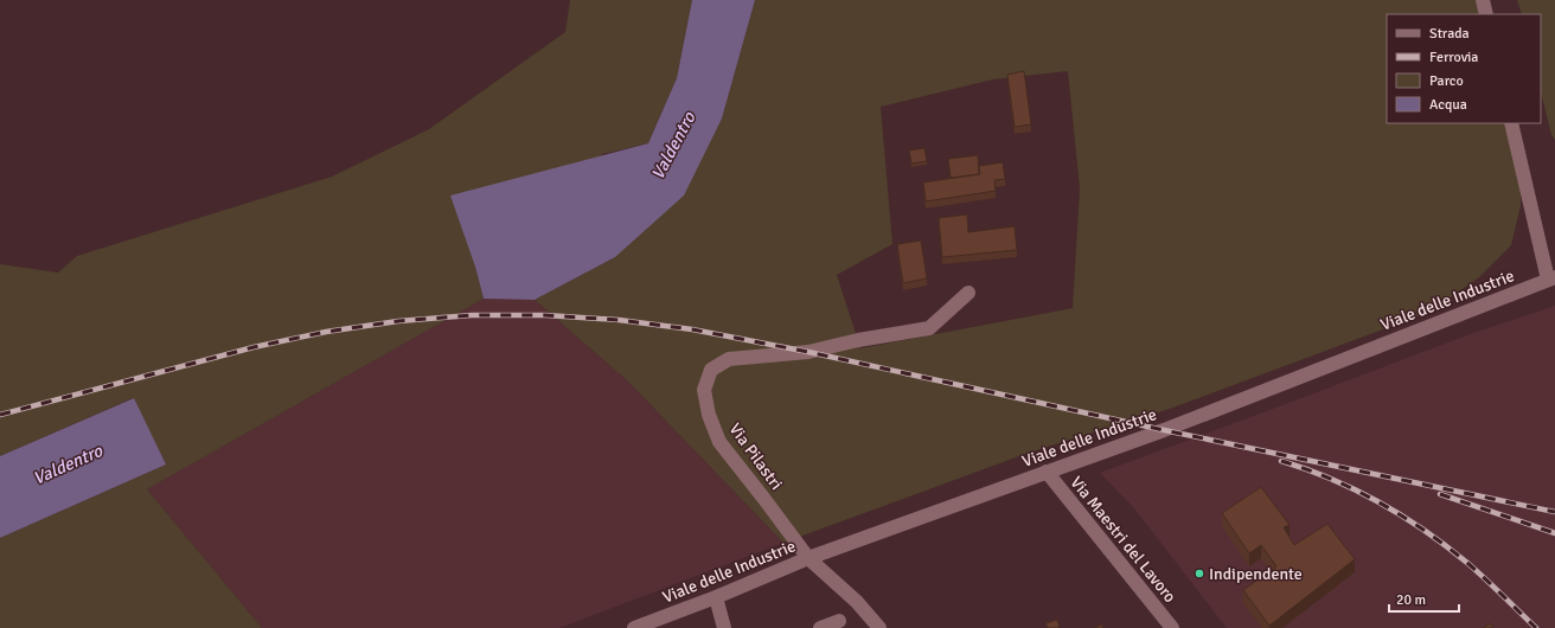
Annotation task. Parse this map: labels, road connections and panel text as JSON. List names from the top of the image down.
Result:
{
  "streets": {
    "street": ["Viale delle Industrie", "Via Pilastri", "Via Maestri del Lavoro"]
  },
  "crossings": [
    ["Viale delle Industrie", "Via Pilastri"],
    ["Viale delle Industrie", "Via Maestri del Lavoro"]
  ],
  "water": ["Valdentro"],
  "places": ["Indipendente"],
  "legend": [
    "Strada",
    "Ferrovia",
    "Parco",
    "Acqua"
  ],
  "scale_bar": "20 m"
}
